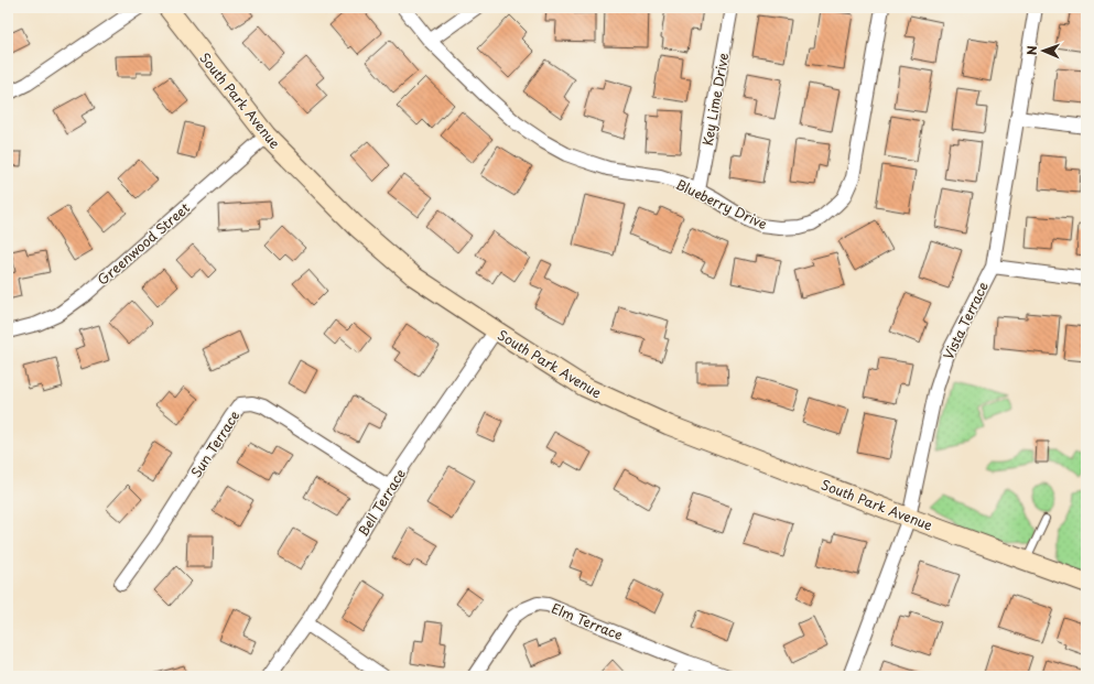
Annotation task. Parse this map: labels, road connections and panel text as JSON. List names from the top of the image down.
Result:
{
  "streets": {
    "street": [
      "Key Lime Drive",
      "South Park Avenue",
      "Blueberry Drive",
      "Greenwood Street",
      "Vista Terrace",
      "Sun Terrace",
      "Bell Terrace",
      "Elm Terrace"
    ]
  },
  "crossings": [
    ["Key Lime Drive", "Blueberry Drive"],
    ["South Park Avenue", "Greenwood Street"],
    ["South Park Avenue", "Vista Terrace"],
    ["South Park Avenue", "Bell Terrace"],
    ["Sun Terrace", "Bell Terrace"]
  ],
  "north": "left"
}
